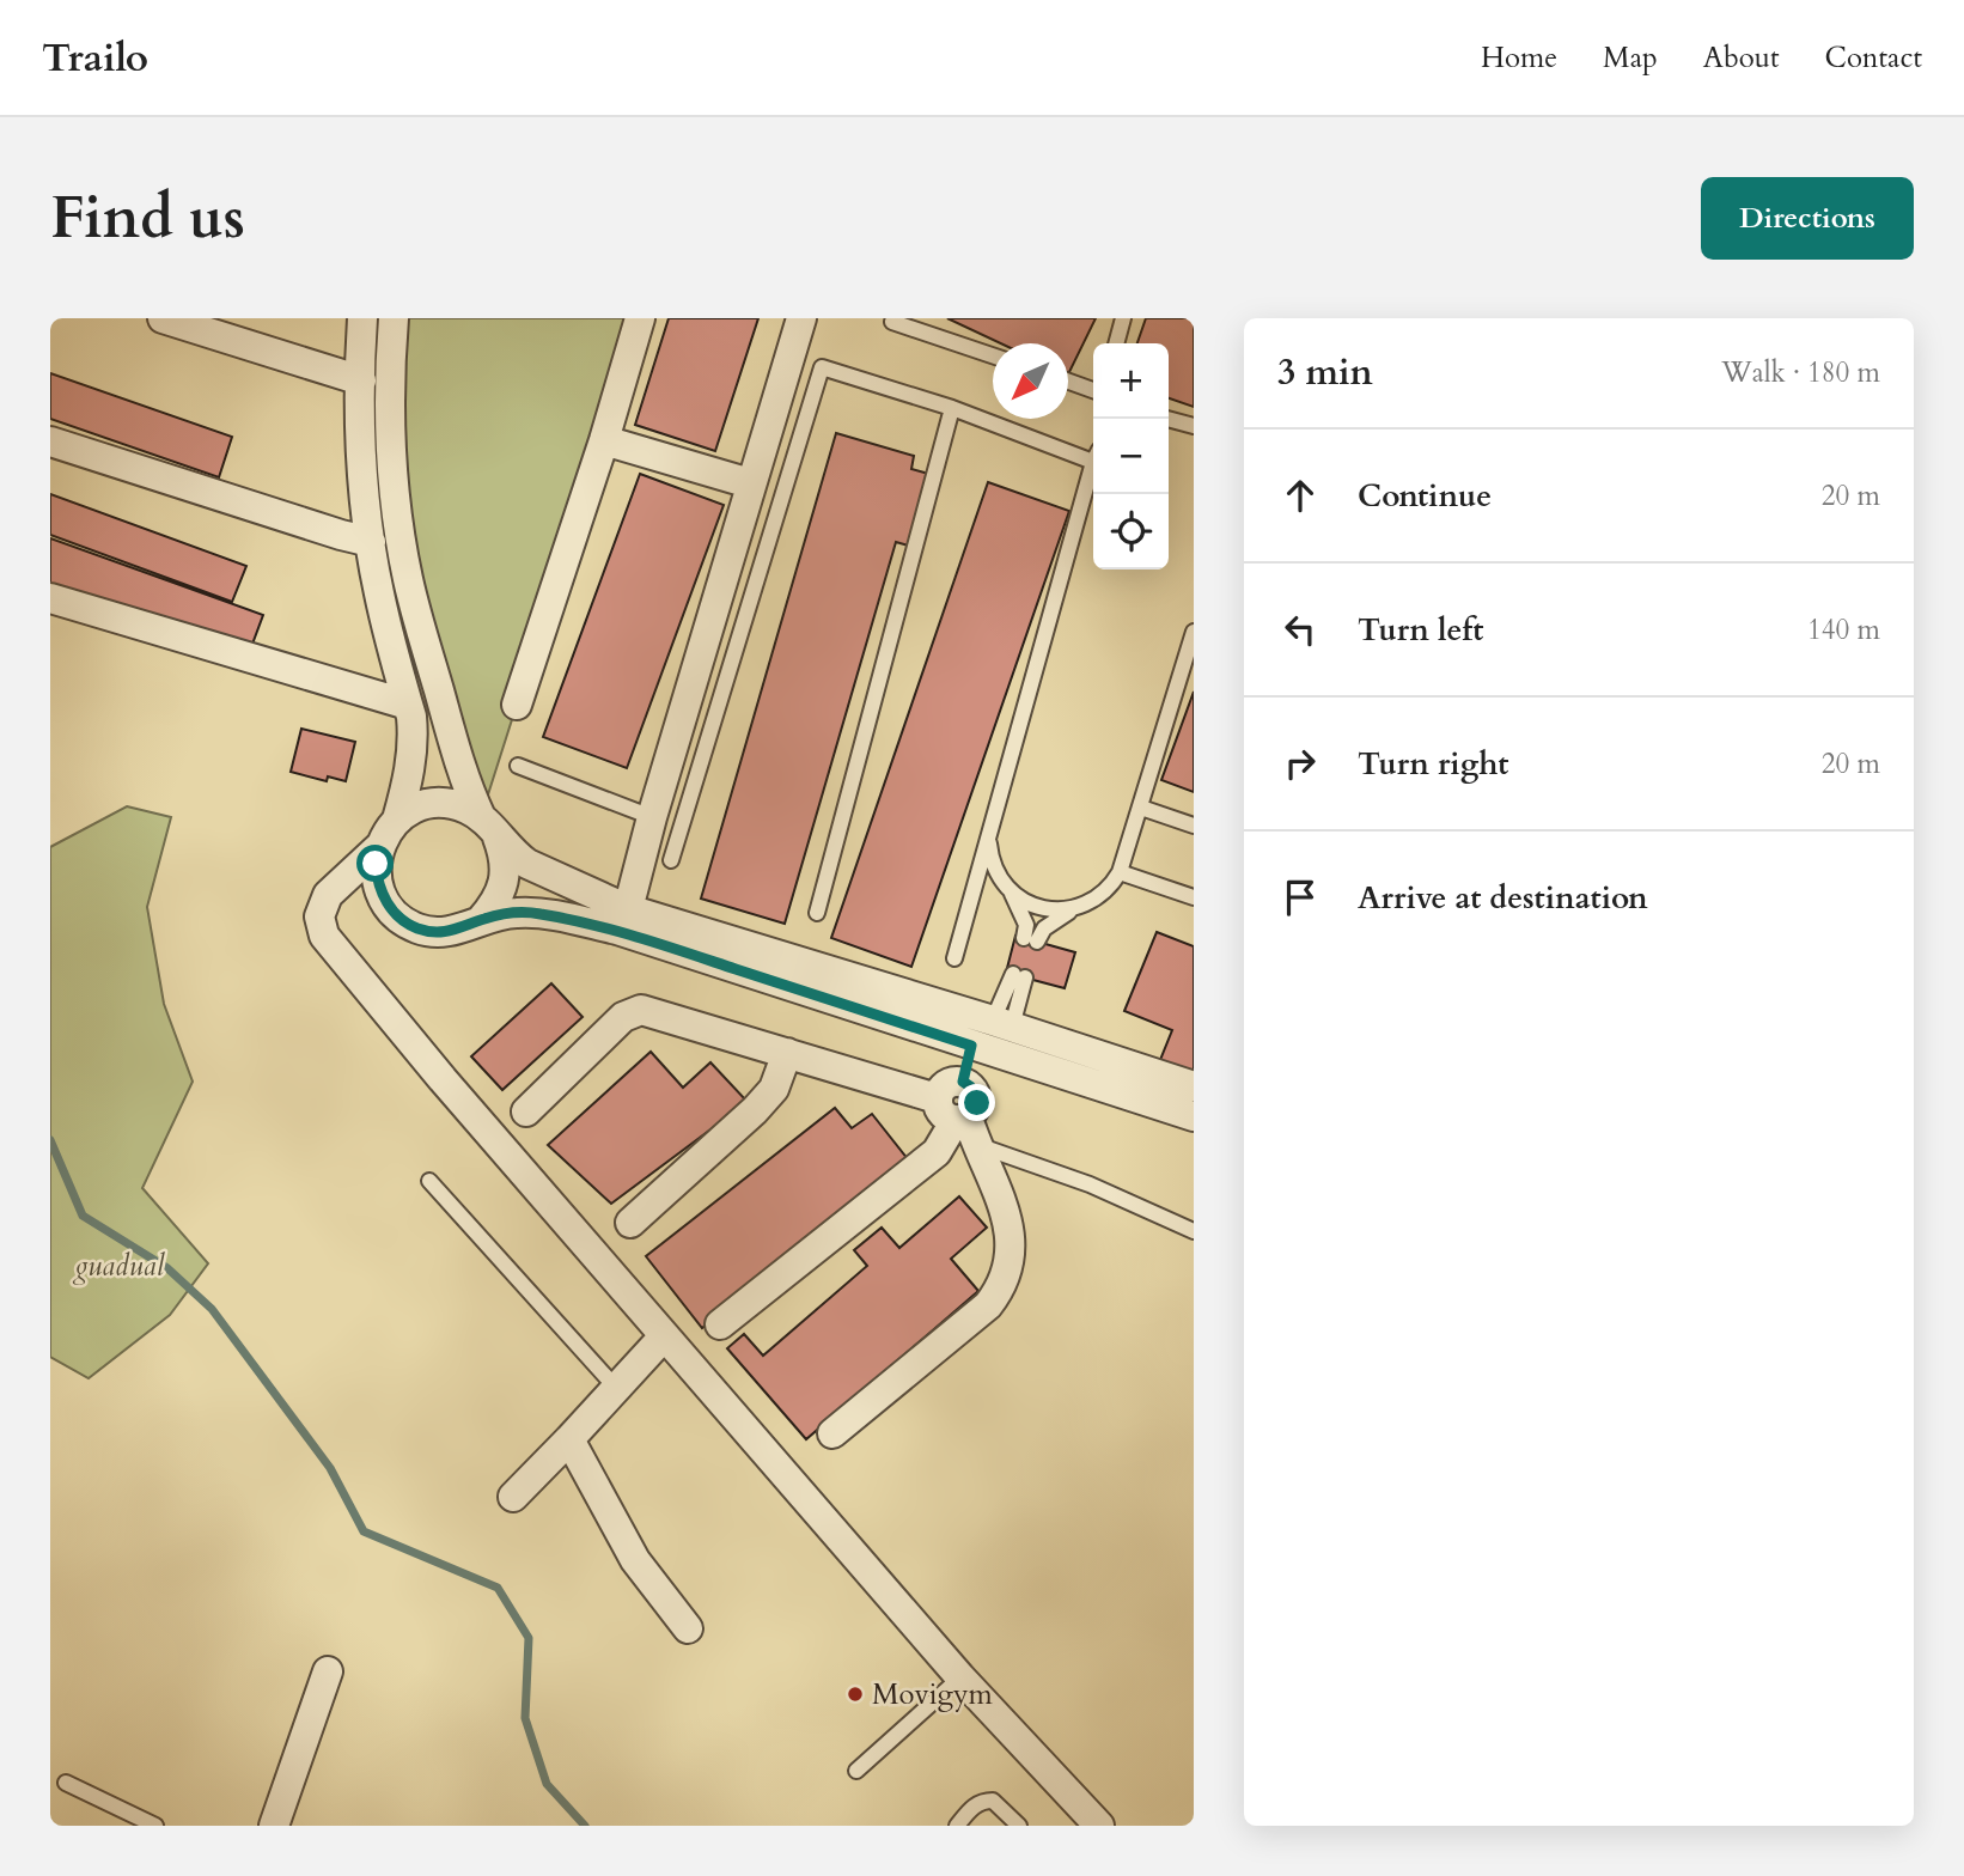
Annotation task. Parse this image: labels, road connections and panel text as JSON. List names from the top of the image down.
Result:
{
  "parks": ["guadual"],
  "places": ["Movigym"],
  "north": "bottom left",
  "page": {
    "header": "Trailo",
    "nav": [
      "Home",
      "Map",
      "About",
      "Contact"
    ],
    "buttons": "Directions",
    "title": "Find us",
    "heading": ["3 min", "Walk · 180 m"],
    "map_buttons": ["+", "−"],
    "list": [
      ["Continue", "20 m"],
      ["Turn left", "140 m"],
      ["Turn right", "20 m"],
      "Arrive at destination"
    ]
  }
}
